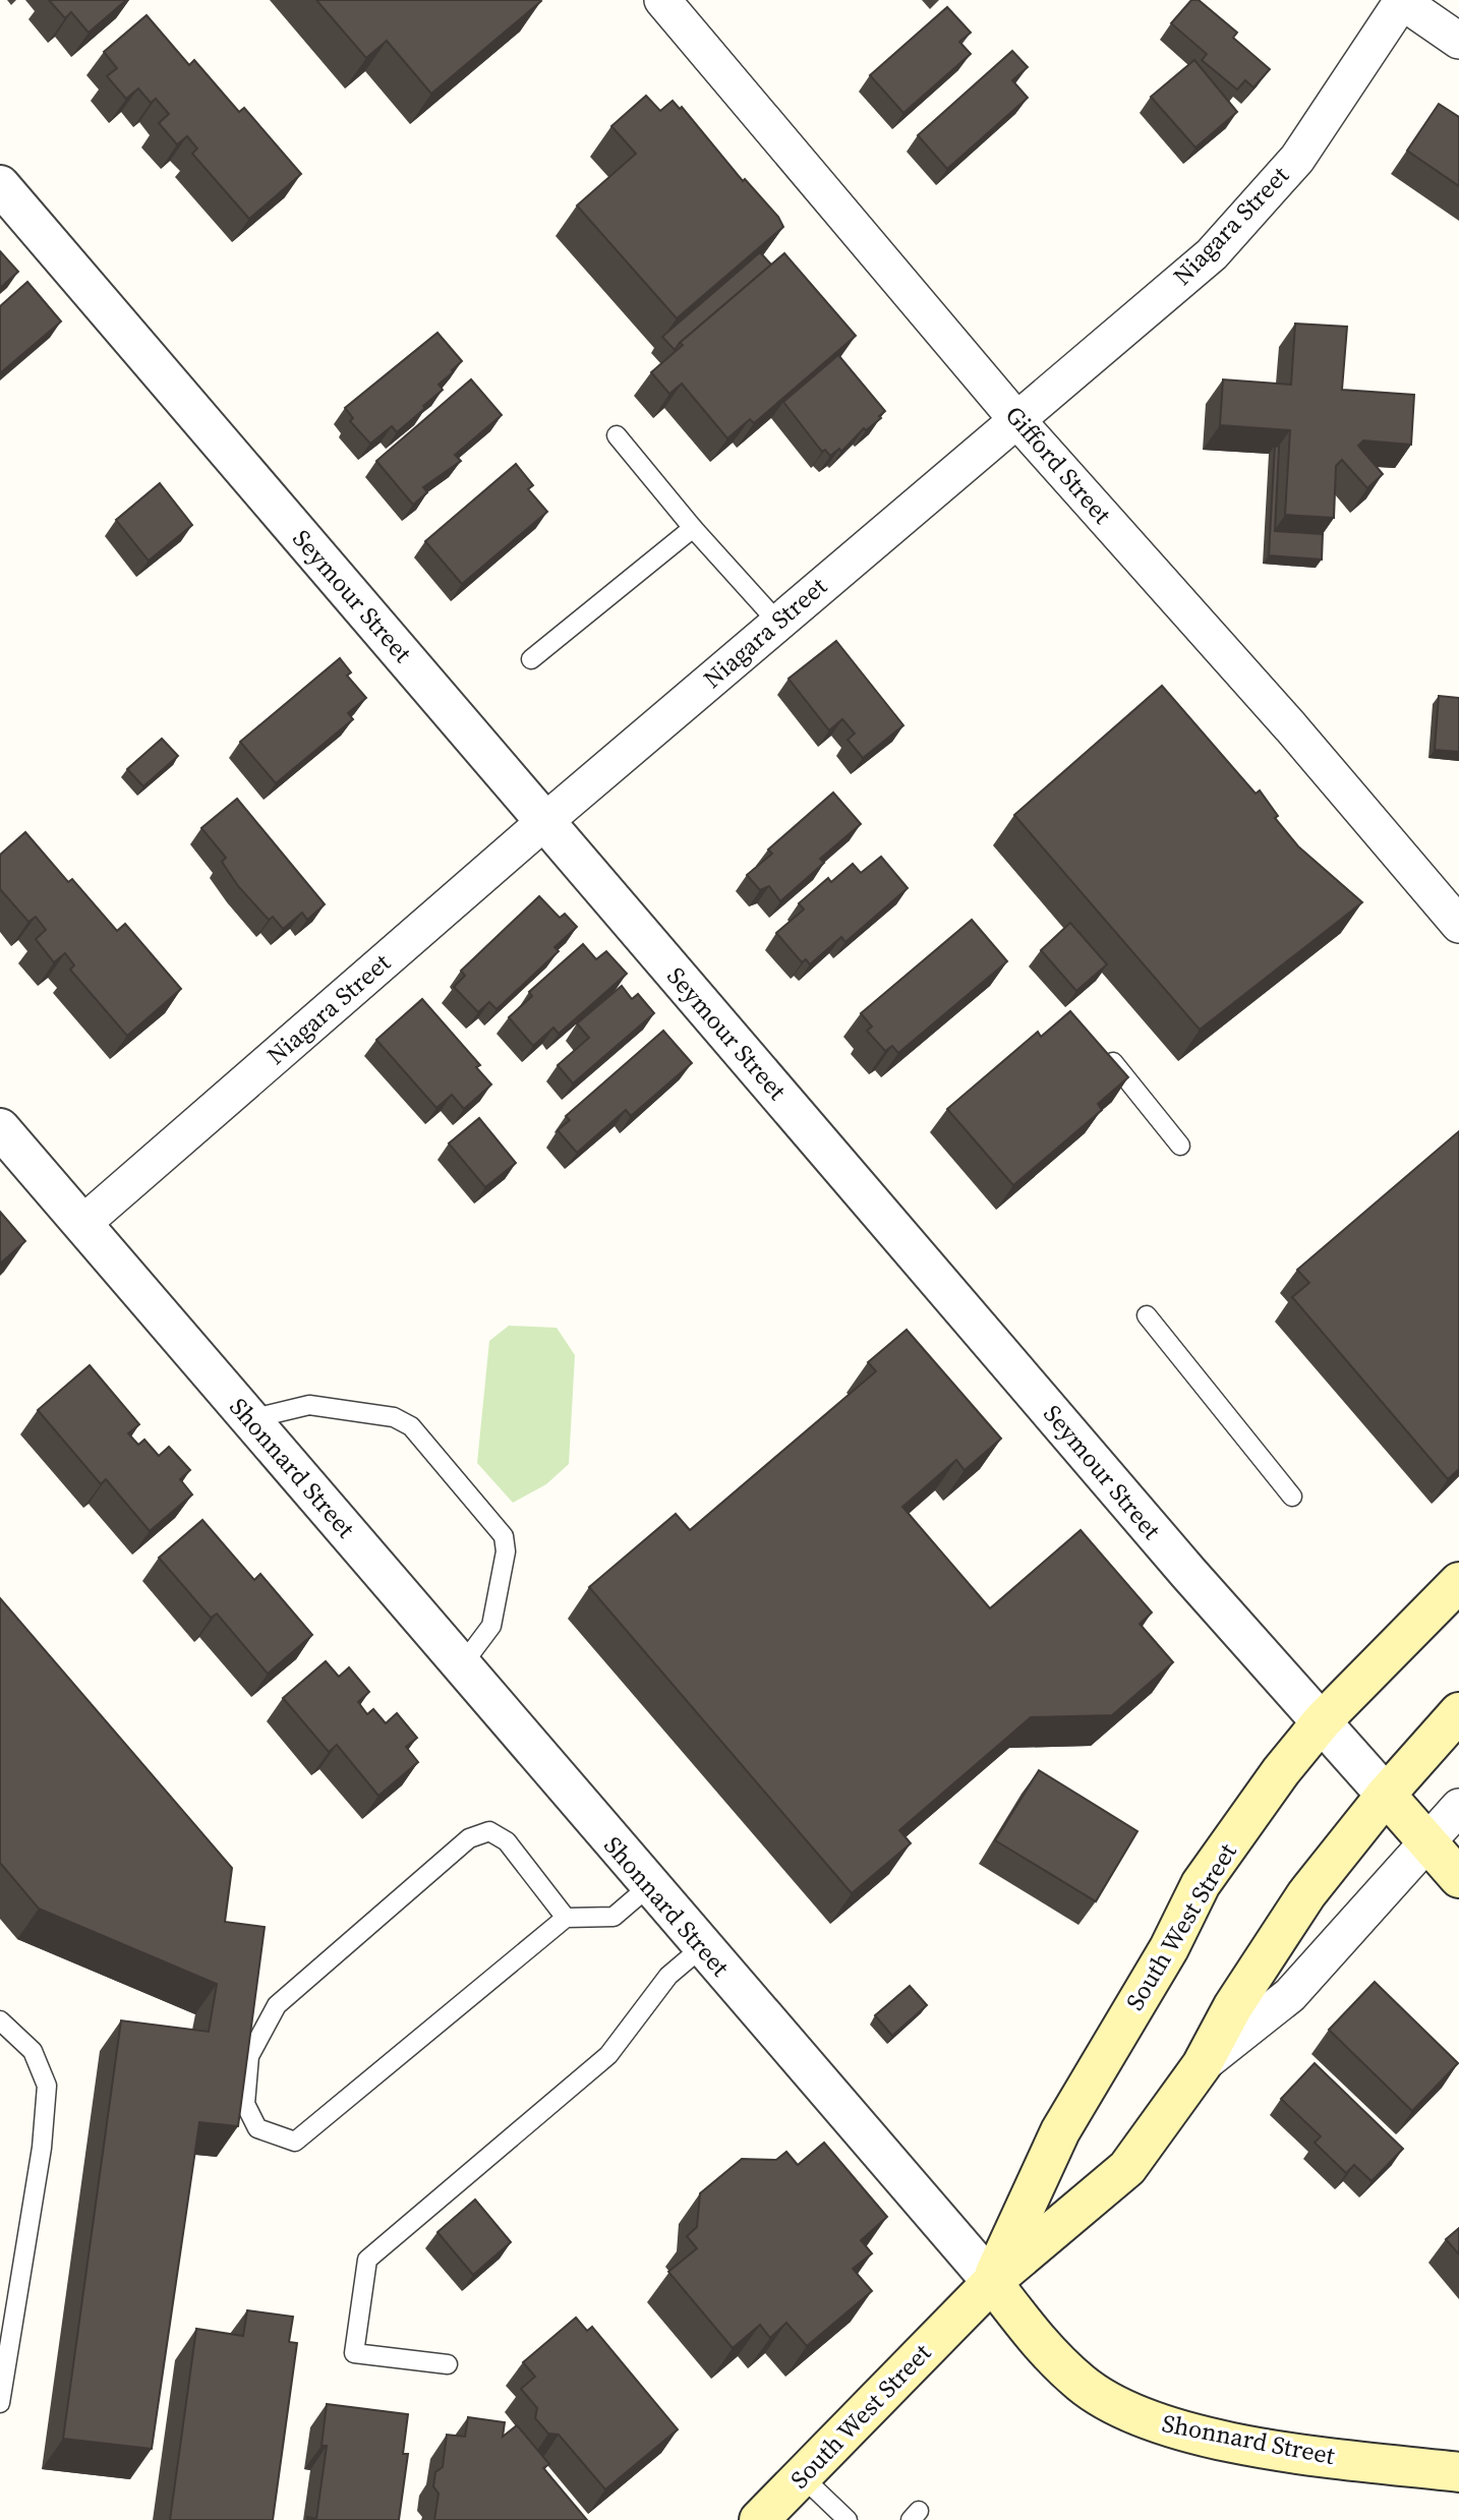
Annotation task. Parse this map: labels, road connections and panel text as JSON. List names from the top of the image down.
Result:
{
  "streets": {
    "main road": ["Seymour Street", "Shonnard Street", "South West Street"],
    "street": ["Niagara Street", "Gifford Street"]
  },
  "crossings": [
    ["Niagara Street", "Gifford Street"],
    ["Niagara Street", "Seymour Street"],
    ["Niagara Street", "Shonnard Street"],
    ["Seymour Street", "South West Street"],
    ["Shonnard Street", "South West Street"]
  ]
}
